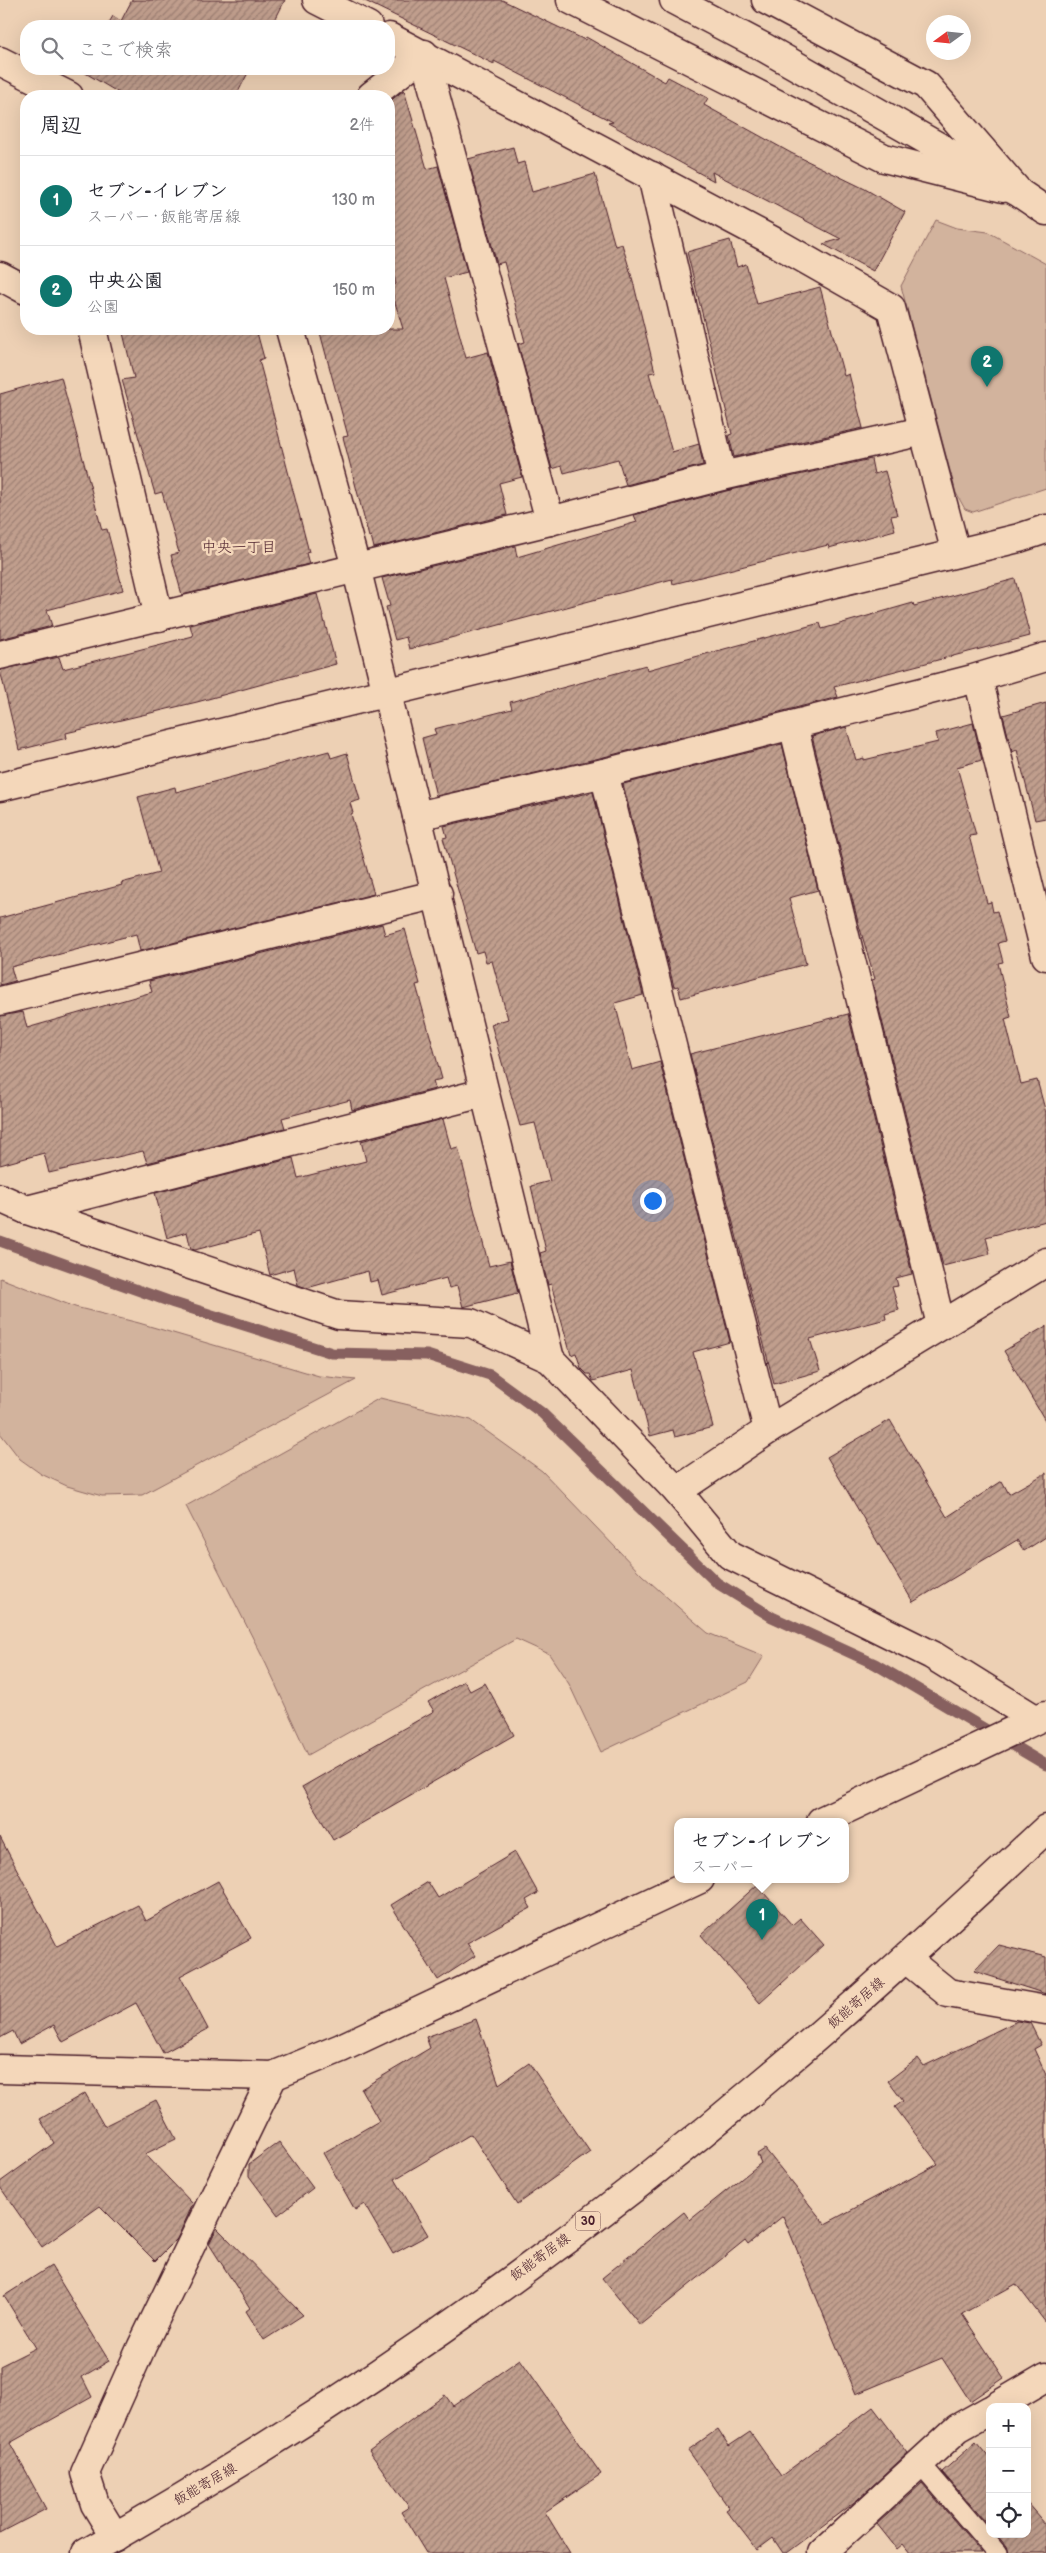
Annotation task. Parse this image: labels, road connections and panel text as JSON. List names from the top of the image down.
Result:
{
  "streets": {
    "street": ["飯能寄居線", "30"]
  },
  "districts": ["中央一丁目"],
  "north": "left",
  "page": {
    "search": "ここで検索",
    "heading": ["周辺", "2件"],
    "list": [
      {
        "mark": "1",
        "name": "セブン-イレブン",
        "note": "スーパー · 飯能寄居線",
        "value": "130 m"
      },
      {
        "mark": "2",
        "name": "中央公園",
        "note": "公園",
        "value": "150 m"
      }
    ],
    "pins": ["2", "1"],
    "popup": ["セブン-イレブン", "スーパー"],
    "map_buttons": ["+", "−"]
  }
}
